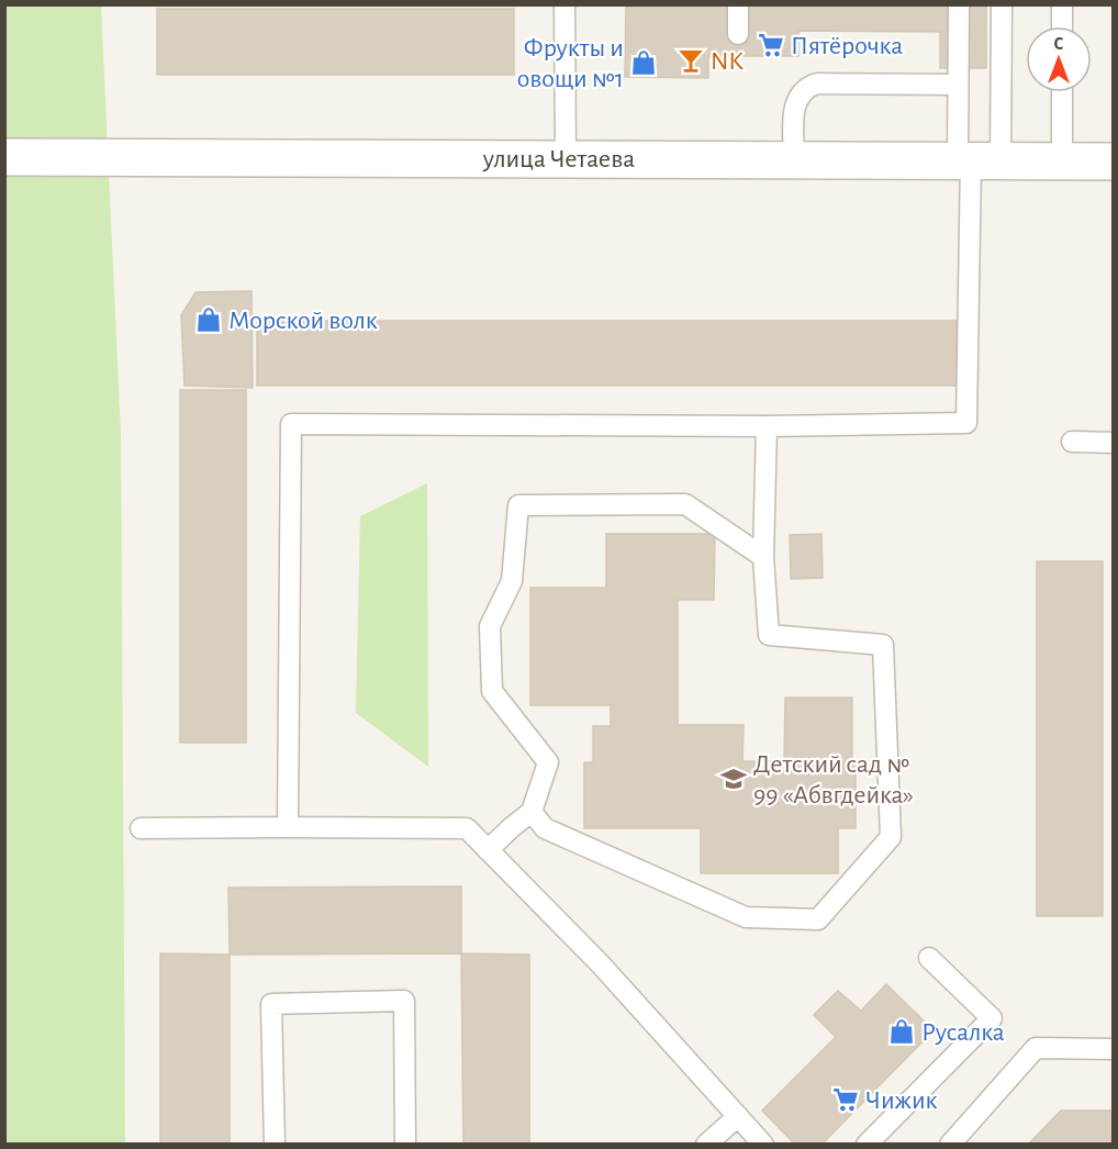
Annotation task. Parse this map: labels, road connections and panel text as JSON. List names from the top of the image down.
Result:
{
  "streets": {
    "street": ["улица Четаева"]
  },
  "places": {
    "supermarket": ["Пятёрочка", "Чижик"],
    "bar": ["NK"],
    "shop": ["Фрукты и овощи №1", "Морской волк", "Русалка"],
    "school or university": ["Детский сад № 99 «Абвгдейка»"]
  },
  "north": "top"
}
